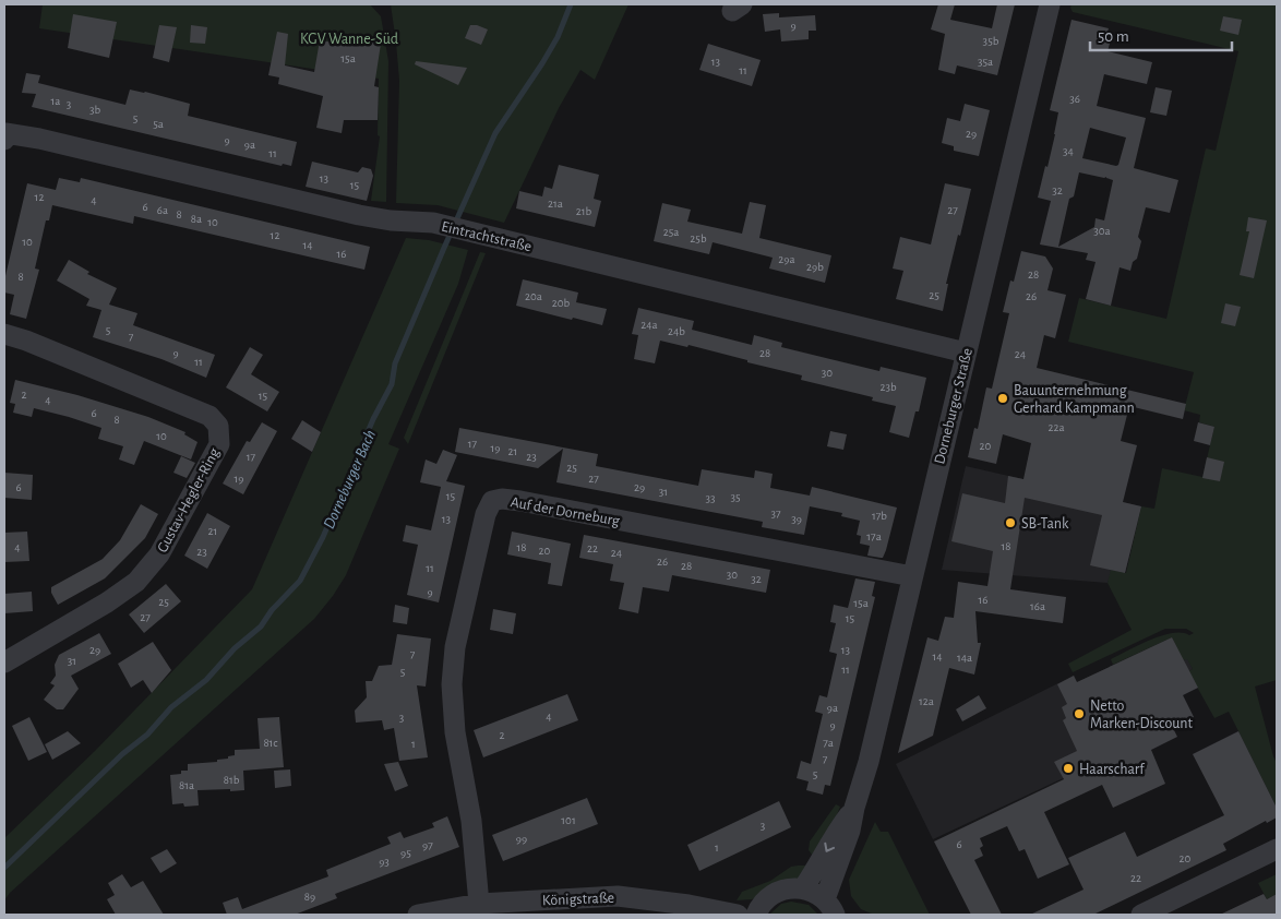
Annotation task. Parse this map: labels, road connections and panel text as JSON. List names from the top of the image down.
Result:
{
  "streets": {
    "street": [
      "Eintrachtstraße",
      "Dorneburger Straße",
      "Gustav-Hegler-Ring",
      "Auf der Dorneburg",
      "Königstraße"
    ]
  },
  "crossings": [
    ["Eintrachtstraße", "Dorneburger Straße"],
    ["Dorneburger Straße", "Auf der Dorneburg"],
    ["Auf der Dorneburg", "Königstraße"]
  ],
  "water": ["Dorneburger Bach"],
  "parks": ["KGV Wanne-Süd"],
  "places": [
    "Bauunternehmung Gerhard Kampmann",
    "SB-Tank",
    "Netto Marken-Discount",
    "Haarscharf"
  ],
  "house_numbers": [
    "9",
    "35b",
    "15a",
    "13",
    "35a",
    "11",
    "36",
    "1a",
    "3",
    "3b",
    "5",
    "5a",
    "29",
    "9",
    "9a",
    "34",
    "11",
    "13",
    "15",
    "32",
    "12",
    "4",
    "21a",
    "6",
    "6a",
    "27",
    "21b",
    "8",
    "8a",
    "10",
    "30a",
    "25a",
    "12",
    "25b",
    "10",
    "14",
    "16",
    "29a",
    "29b",
    "28",
    "8",
    "25",
    "20a",
    "26",
    "20b",
    "24a",
    "5",
    "24b",
    "7",
    "9",
    "28",
    "24",
    "11",
    "30",
    "23b",
    "2",
    "15",
    "4",
    "6",
    "8",
    "22a",
    "10",
    "17",
    "20",
    "19",
    "21",
    "17",
    "23",
    "25",
    "19",
    "27",
    "6",
    "29",
    "31",
    "15",
    "35",
    "33",
    "37",
    "17b",
    "13",
    "39",
    "21",
    "17a",
    "18",
    "4",
    "18",
    "22",
    "20",
    "23",
    "24",
    "26",
    "28",
    "11",
    "30",
    "32",
    "9",
    "16",
    "25",
    "15a",
    "16a",
    "27",
    "15",
    "29",
    "13",
    "7",
    "14",
    "14a",
    "31",
    "11",
    "5",
    "12a",
    "9a",
    "4",
    "3",
    "9",
    "2",
    "81c",
    "7a",
    "1",
    "7",
    "5",
    "81b",
    "81a",
    "101",
    "3",
    "99",
    "6",
    "97",
    "1",
    "95",
    "20",
    "93",
    "22",
    "89"
  ],
  "scale_bar": "50 m"
}
